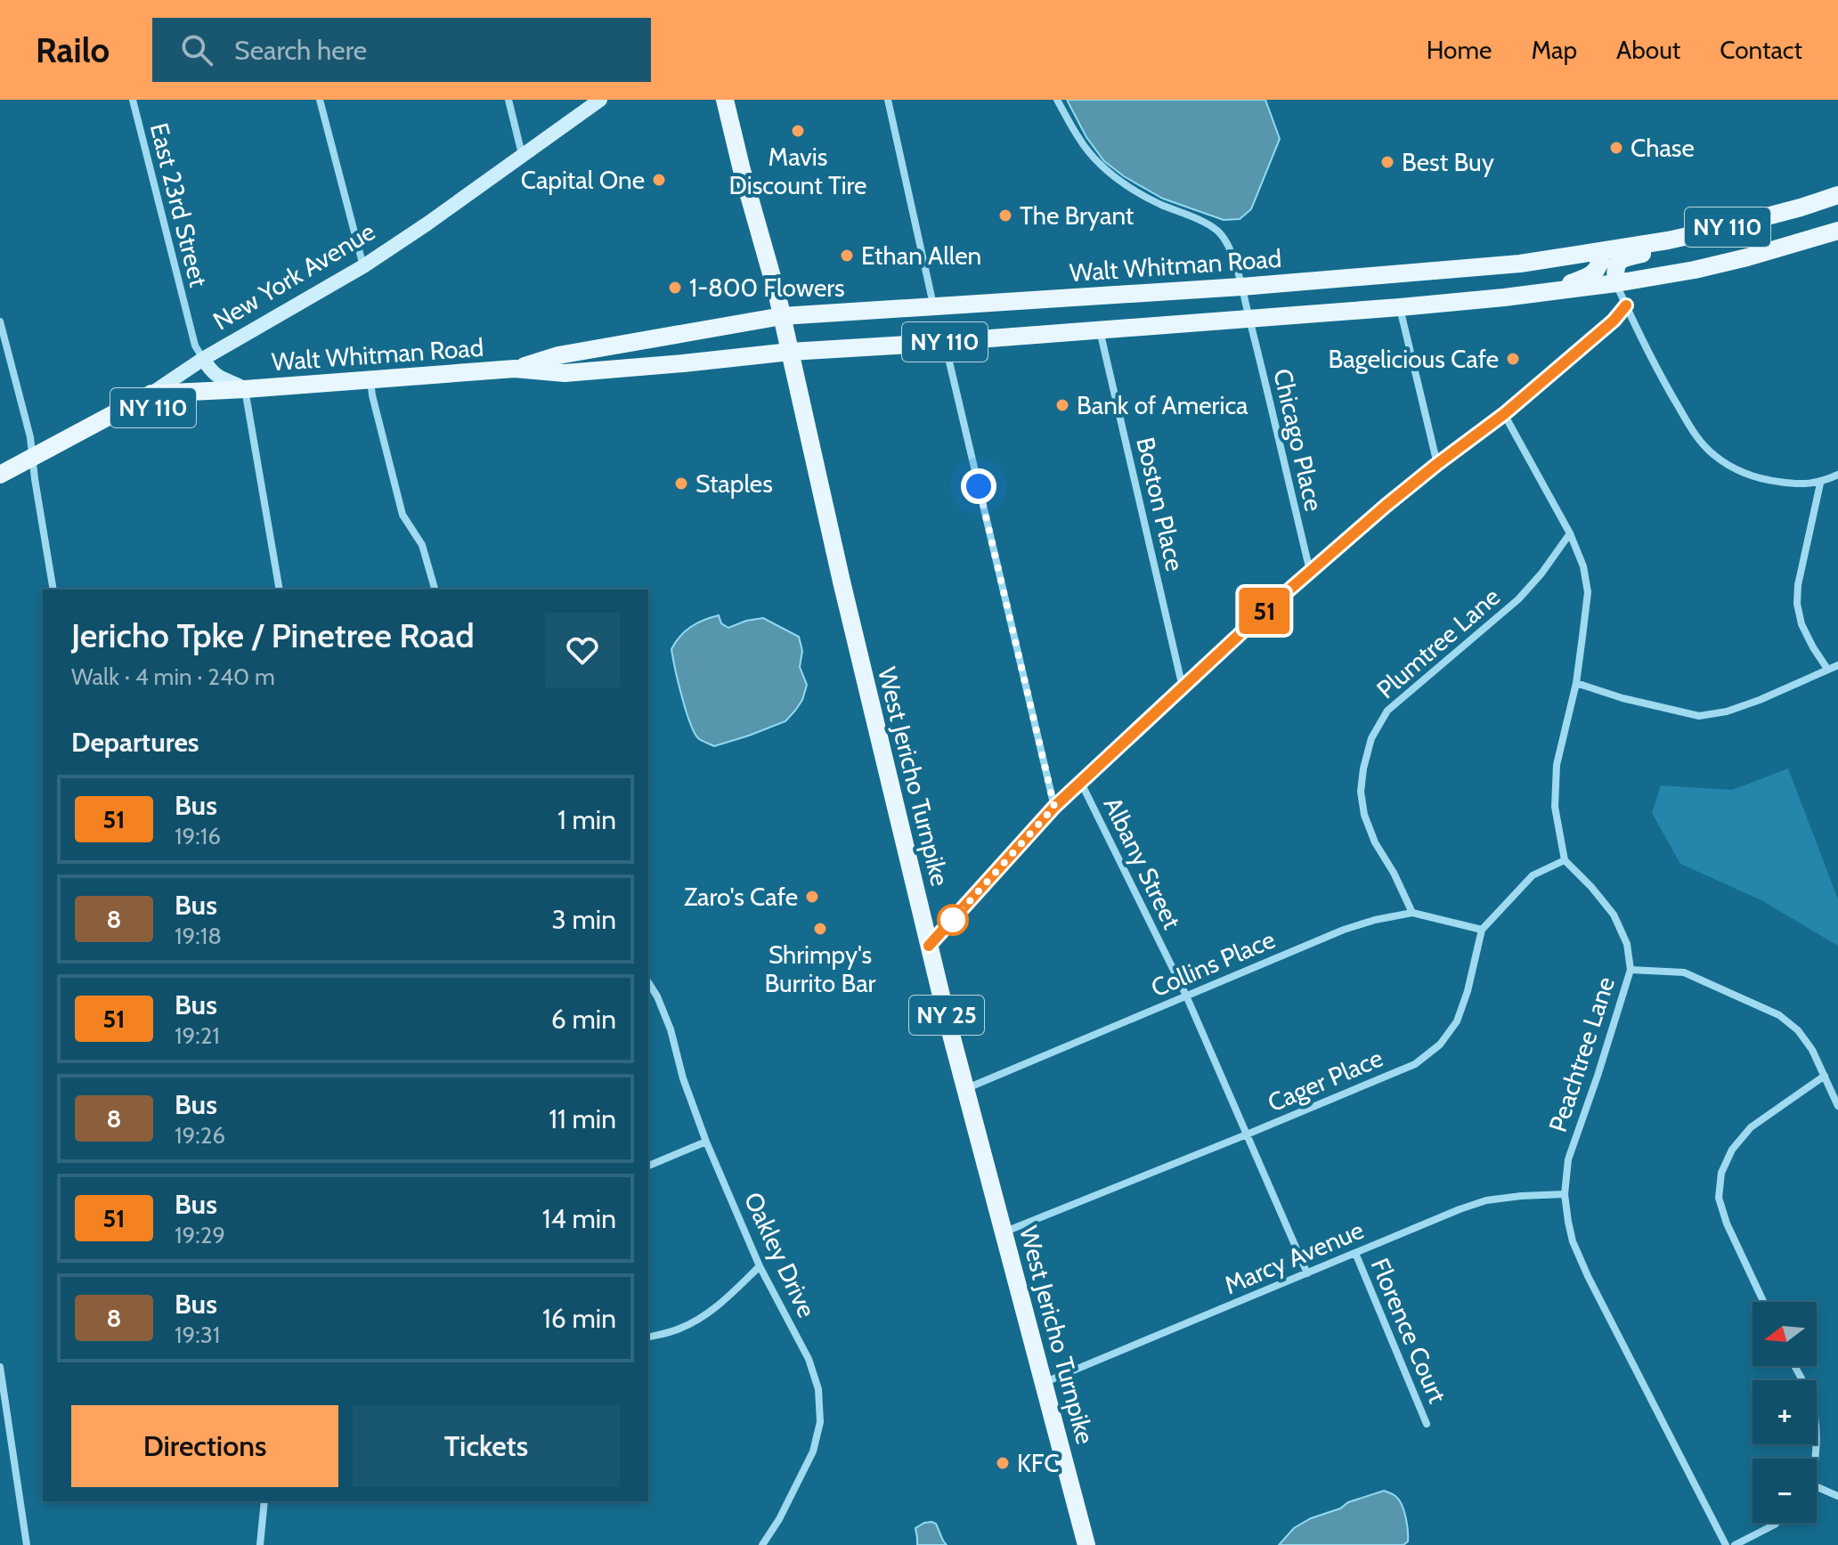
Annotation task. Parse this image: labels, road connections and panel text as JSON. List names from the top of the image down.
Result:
{
  "streets": {
    "main road": [
      "NY 110",
      "Walt Whitman Road",
      "New York Avenue",
      "West Jericho Turnpike",
      "NY 25"
    ],
    "street": [
      "East 23rd Street",
      "Chicago Place",
      "Boston Place",
      "Plumtree Lane",
      "Albany Street",
      "Collins Place",
      "Peachtree Lane",
      "Cager Place",
      "Oakley Drive",
      "Marcy Avenue",
      "Florence Court"
    ]
  },
  "crossings": [
    ["East 23rd Street", "New York Avenue"],
    ["Walt Whitman Road", "New York Avenue"],
    ["Walt Whitman Road", "Chicago Place"],
    ["Walt Whitman Road", "Boston Place"],
    ["Walt Whitman Road", "West Jericho Turnpike"],
    ["Plumtree Lane", "Collins Place"],
    ["West Jericho Turnpike", "Collins Place"],
    ["West Jericho Turnpike", "Cager Place"],
    ["West Jericho Turnpike", "Marcy Avenue"],
    ["Albany Street", "Collins Place"],
    ["Albany Street", "Cager Place"],
    ["Albany Street", "Marcy Avenue"],
    ["Collins Place", "Cager Place"],
    ["Peachtree Lane", "Marcy Avenue"],
    ["Marcy Avenue", "Florence Court"]
  ],
  "places": [
    "Mavis Discount Tire",
    "Chase",
    "Best Buy",
    "Capital One",
    "The Bryant",
    "Ethan Allen",
    "1-800 Flowers",
    "Bagelicious Cafe",
    "Bank of America",
    "Staples",
    "Zaro's Cafe",
    "Shrimpy's Burrito Bar",
    "KFC"
  ],
  "lines": ["bus line 51"],
  "north": "left",
  "page": {
    "header": "Railo",
    "search": "Search here",
    "nav": [
      "Home",
      "Map",
      "About",
      "Contact"
    ],
    "on_map": "51",
    "heading": [
      ["Jericho Tpke / Pinetree Road", "Walk · 4 min · 240 m"],
      "Departures"
    ],
    "list": [
      {
        "mark": "51",
        "name": "Bus",
        "note": "19:16",
        "value": "1 min"
      },
      {
        "mark": "8",
        "name": "Bus",
        "note": "19:18",
        "value": "3 min"
      },
      {
        "mark": "51",
        "name": "Bus",
        "note": "19:21",
        "value": "6 min"
      },
      {
        "mark": "8",
        "name": "Bus",
        "note": "19:26",
        "value": "11 min"
      },
      {
        "mark": "51",
        "name": "Bus",
        "note": "19:29",
        "value": "14 min"
      },
      {
        "mark": "8",
        "name": "Bus",
        "note": "19:31",
        "value": "16 min"
      }
    ],
    "map_buttons": ["+", "−"],
    "buttons": ["Directions", "Tickets"]
  }
}
